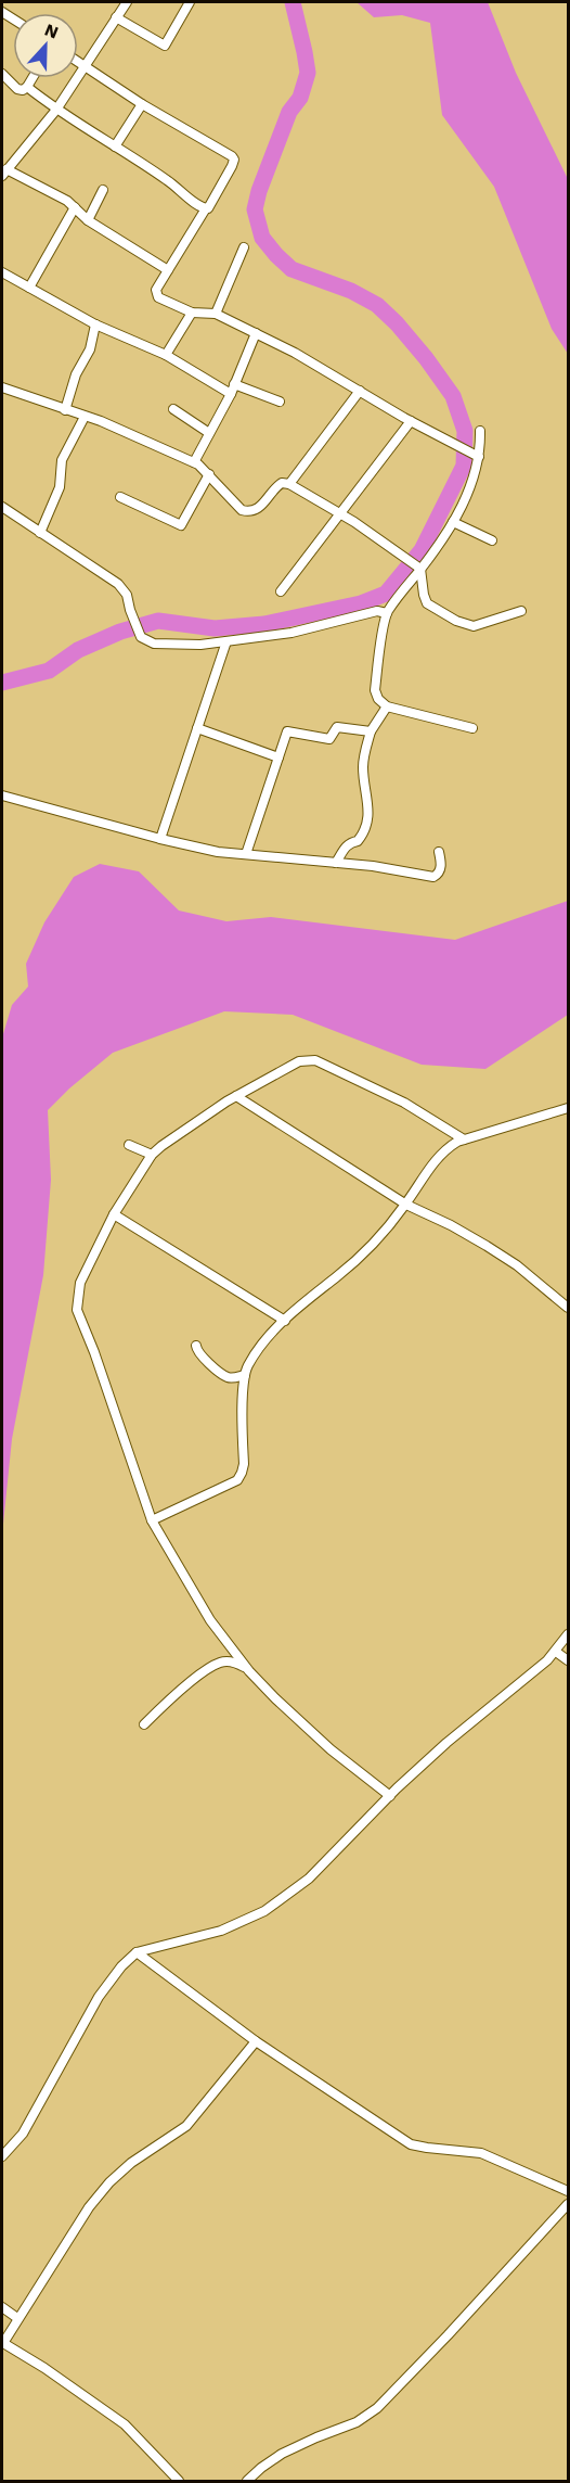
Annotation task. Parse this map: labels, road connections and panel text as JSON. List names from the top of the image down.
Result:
{
  "north": "top"
}
